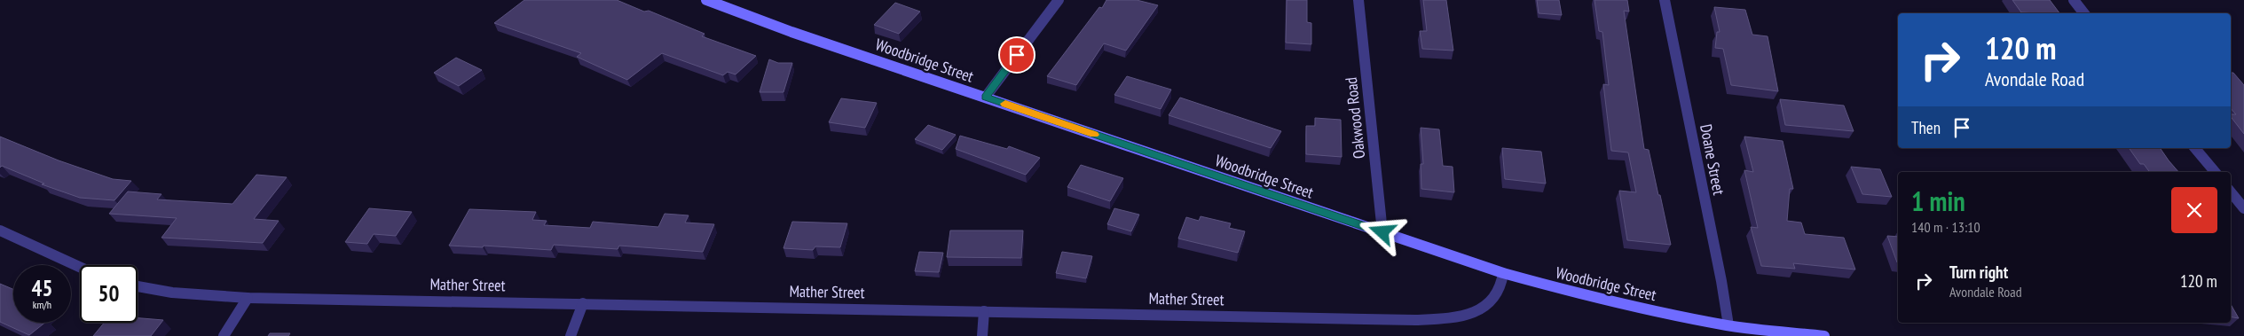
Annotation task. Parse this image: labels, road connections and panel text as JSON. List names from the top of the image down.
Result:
{
  "streets": {
    "main road": ["Woodbridge Street"],
    "street": ["Oakwood Road", "Doane Street", "Mather Street"]
  },
  "crossings": [
    ["Woodbridge Street", "Oakwood Road"],
    ["Woodbridge Street", "Doane Street"],
    ["Woodbridge Street", "Mather Street"]
  ],
  "page": {
    "turn": ["120 m", "Avondale Road"],
    "then": "Then",
    "heading": ["1 min", "140 m · 13:10"],
    "list": [
      {
        "name": "Turn right",
        "note": "Avondale Road",
        "value": "120 m"
      }
    ],
    "speed": "45 km/h",
    "limit": "50"
  }
}
